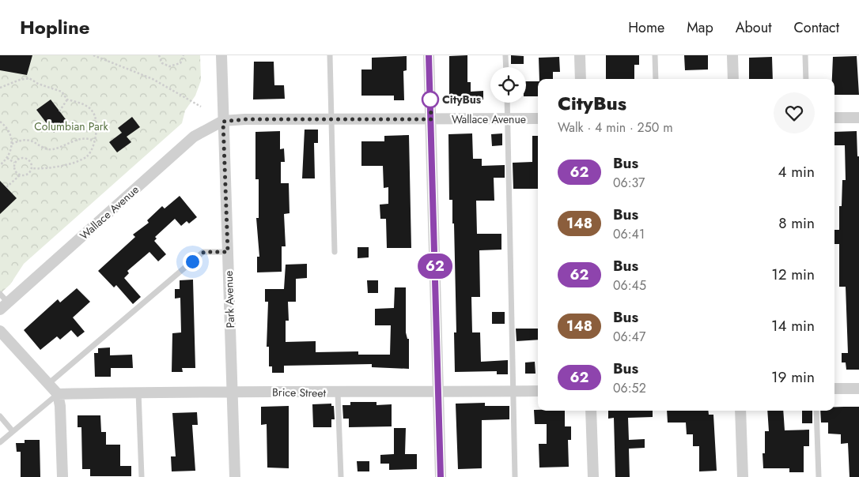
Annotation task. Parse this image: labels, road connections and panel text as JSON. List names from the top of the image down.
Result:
{
  "streets": {
    "street": ["Wallace Avenue", "Park Avenue", "Brice Street"]
  },
  "crossings": [
    ["Wallace Avenue", "Park Avenue"],
    ["Park Avenue", "Brice Street"]
  ],
  "parks": ["Columbian Park"],
  "places": ["CityBus"],
  "lines": ["bus line 62"],
  "page": {
    "header": "Hopline",
    "nav": [
      "Home",
      "Map",
      "About",
      "Contact"
    ],
    "on_map": "62",
    "heading": ["CityBus", "Walk · 4 min · 250 m"],
    "list": [
      {
        "mark": "62",
        "name": "Bus",
        "note": "06:37",
        "value": "4 min"
      },
      {
        "mark": "148",
        "name": "Bus",
        "note": "06:41",
        "value": "8 min"
      },
      {
        "mark": "62",
        "name": "Bus",
        "note": "06:45",
        "value": "12 min"
      },
      {
        "mark": "148",
        "name": "Bus",
        "note": "06:47",
        "value": "14 min"
      },
      {
        "mark": "62",
        "name": "Bus",
        "note": "06:52",
        "value": "19 min"
      }
    ]
  }
}
